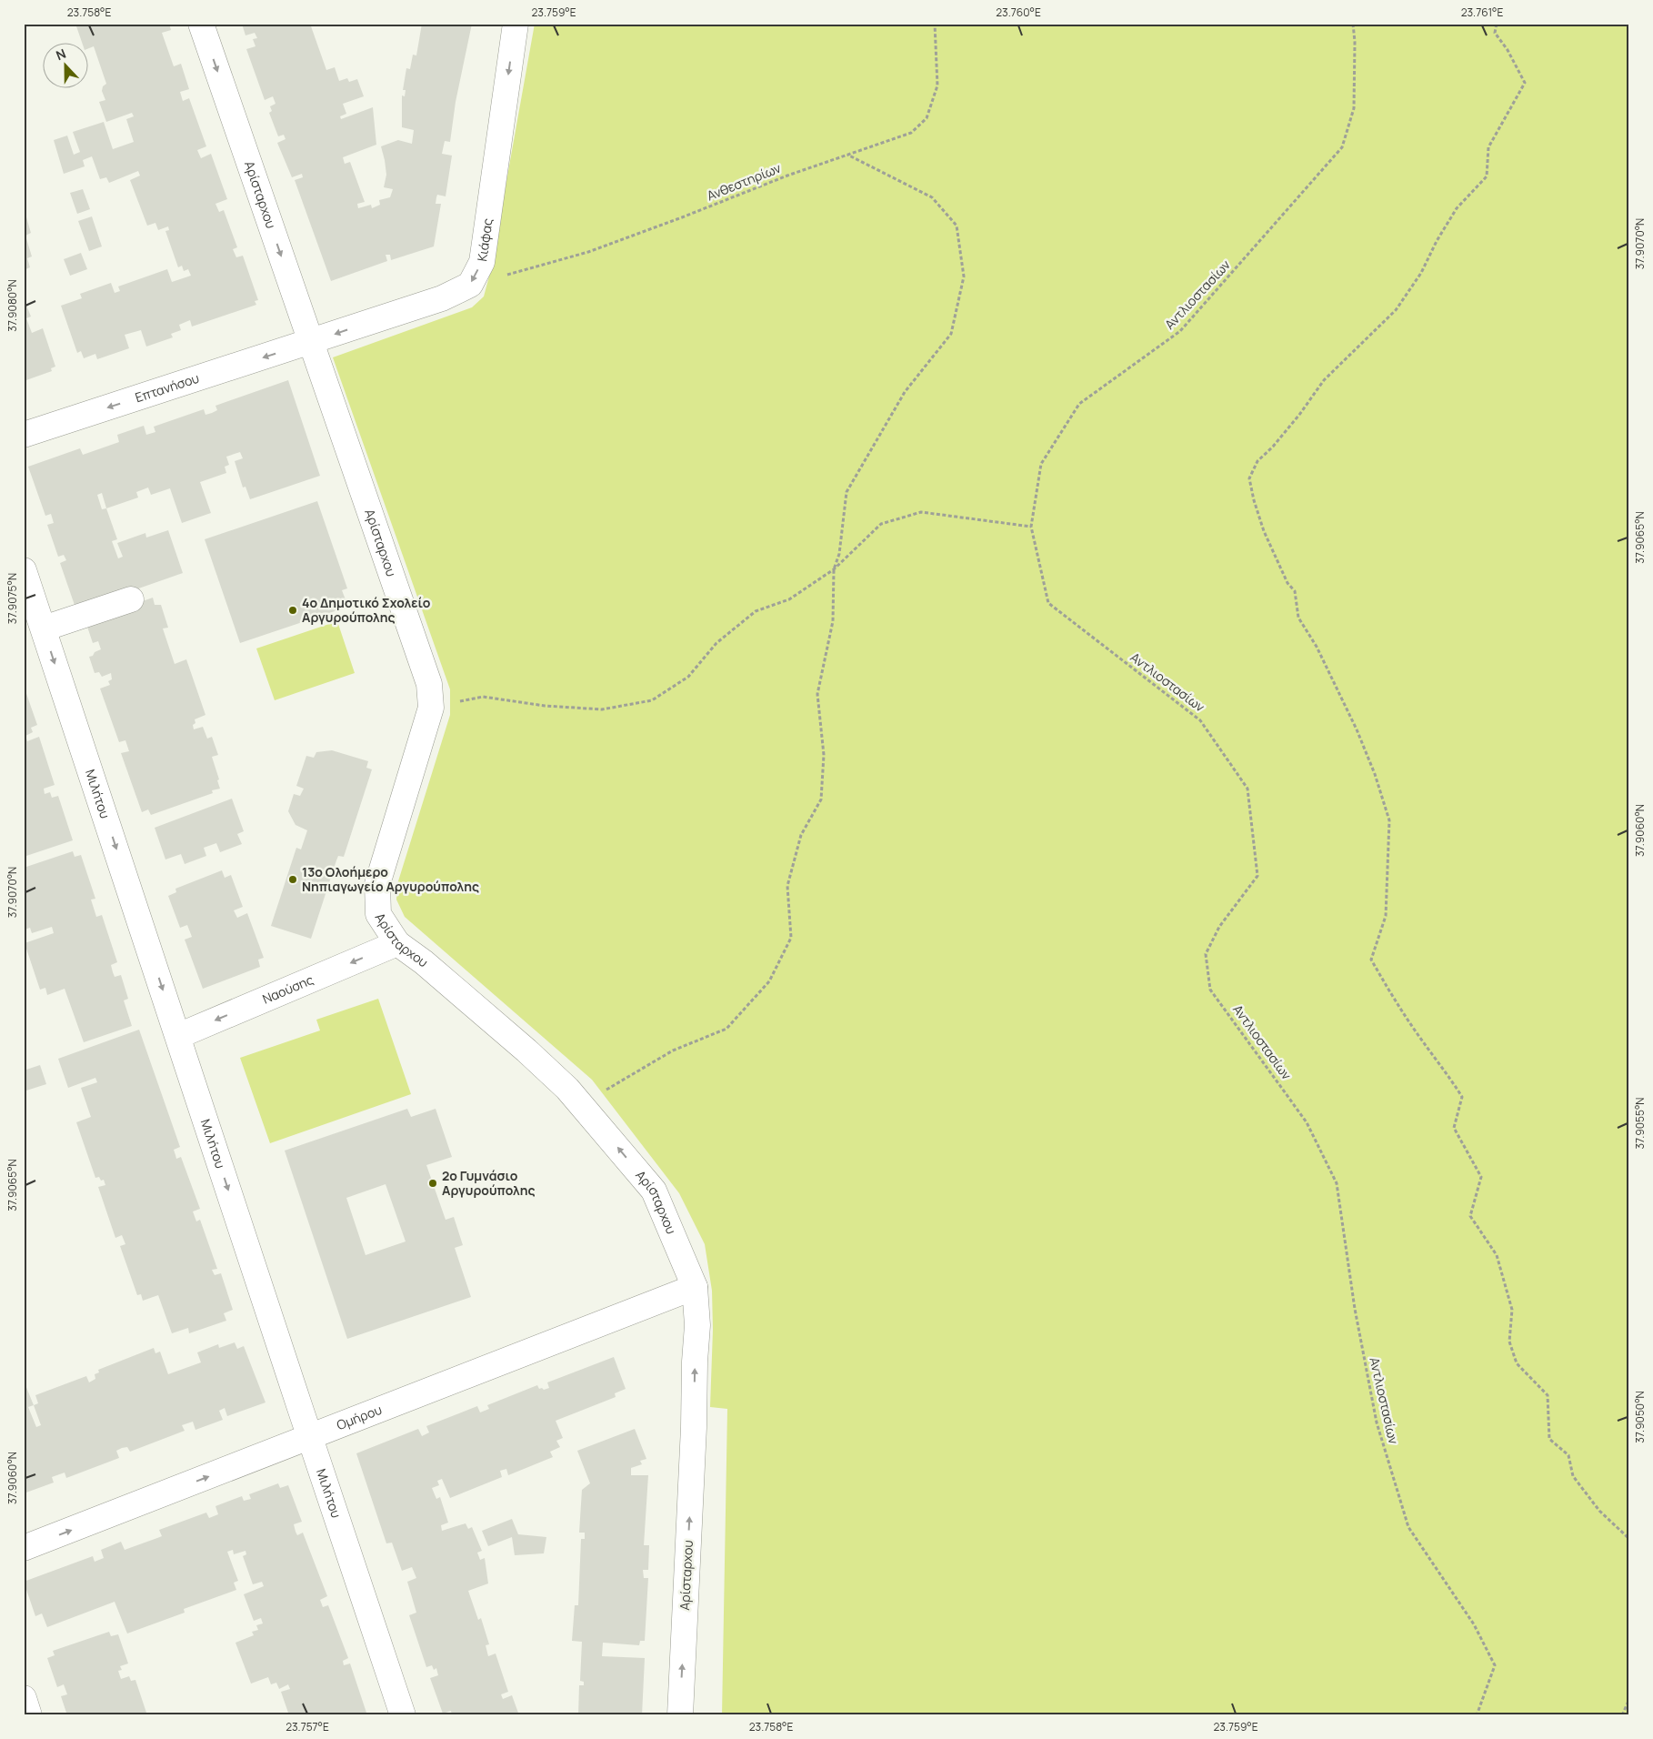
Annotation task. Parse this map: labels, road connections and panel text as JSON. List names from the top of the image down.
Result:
{
  "streets": {
    "street": [
      "Αρίσταρχου",
      "Κιάφας",
      "Επτανήσου",
      "Μιλήτου",
      "Ναούσης",
      "Ομήρου"
    ],
    "path": ["Ανθεστηρίων", "Αντλιοστασίων"]
  },
  "crossings": [
    ["Ανθεστηρίων", "Κιάφας"],
    ["Αρίσταρχου", "Επτανήσου"],
    ["Αρίσταρχου", "Ναούσης"],
    ["Αρίσταρχου", "Ομήρου"],
    ["Μιλήτου", "Ναούσης"],
    ["Μιλήτου", "Ομήρου"]
  ],
  "one_way": [
    "Κιάφας",
    "Επτανήσου",
    "Μιλήτου",
    "Ναούσης",
    "Ομήρου"
  ],
  "places": ["4ο Δημοτικό Σχολείο Αργυρούπολης", "13ο Ολοήμερο Νηπιαγωγείο Αργυρούπολης", "2ο Γυμνάσιο Αργυρούπολης"],
  "north": "top",
  "coordinates": [
    "23.758°E",
    "23.759°E",
    "23.760°E",
    "23.761°E",
    "37.9070°N",
    "37.9080°N",
    "37.9065°N",
    "37.9075°N",
    "37.9060°N",
    "37.9055°N",
    "37.9050°N",
    "23.757°E"
  ]
}
